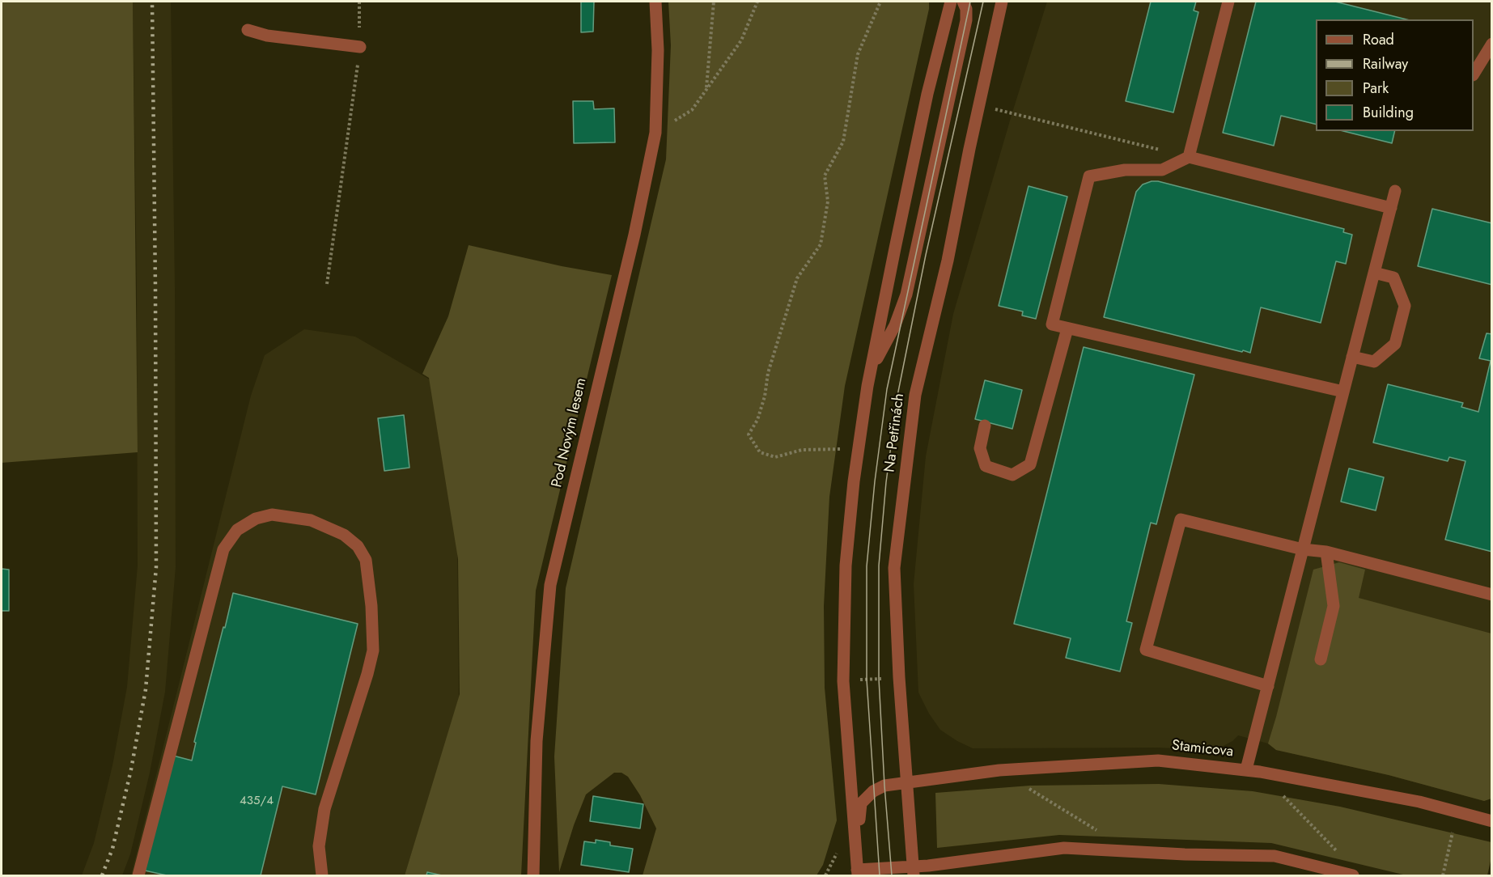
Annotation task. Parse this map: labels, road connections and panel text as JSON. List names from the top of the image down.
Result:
{
  "streets": {
    "street": ["Pod Novým lesem", "Na Petřinách", "Stamicova"]
  },
  "crossings": [
    ["Na Petřinách", "Stamicova"]
  ],
  "house_numbers": ["435/4"],
  "legend": [
    "Road",
    "Railway",
    "Park",
    "Building"
  ]
}
